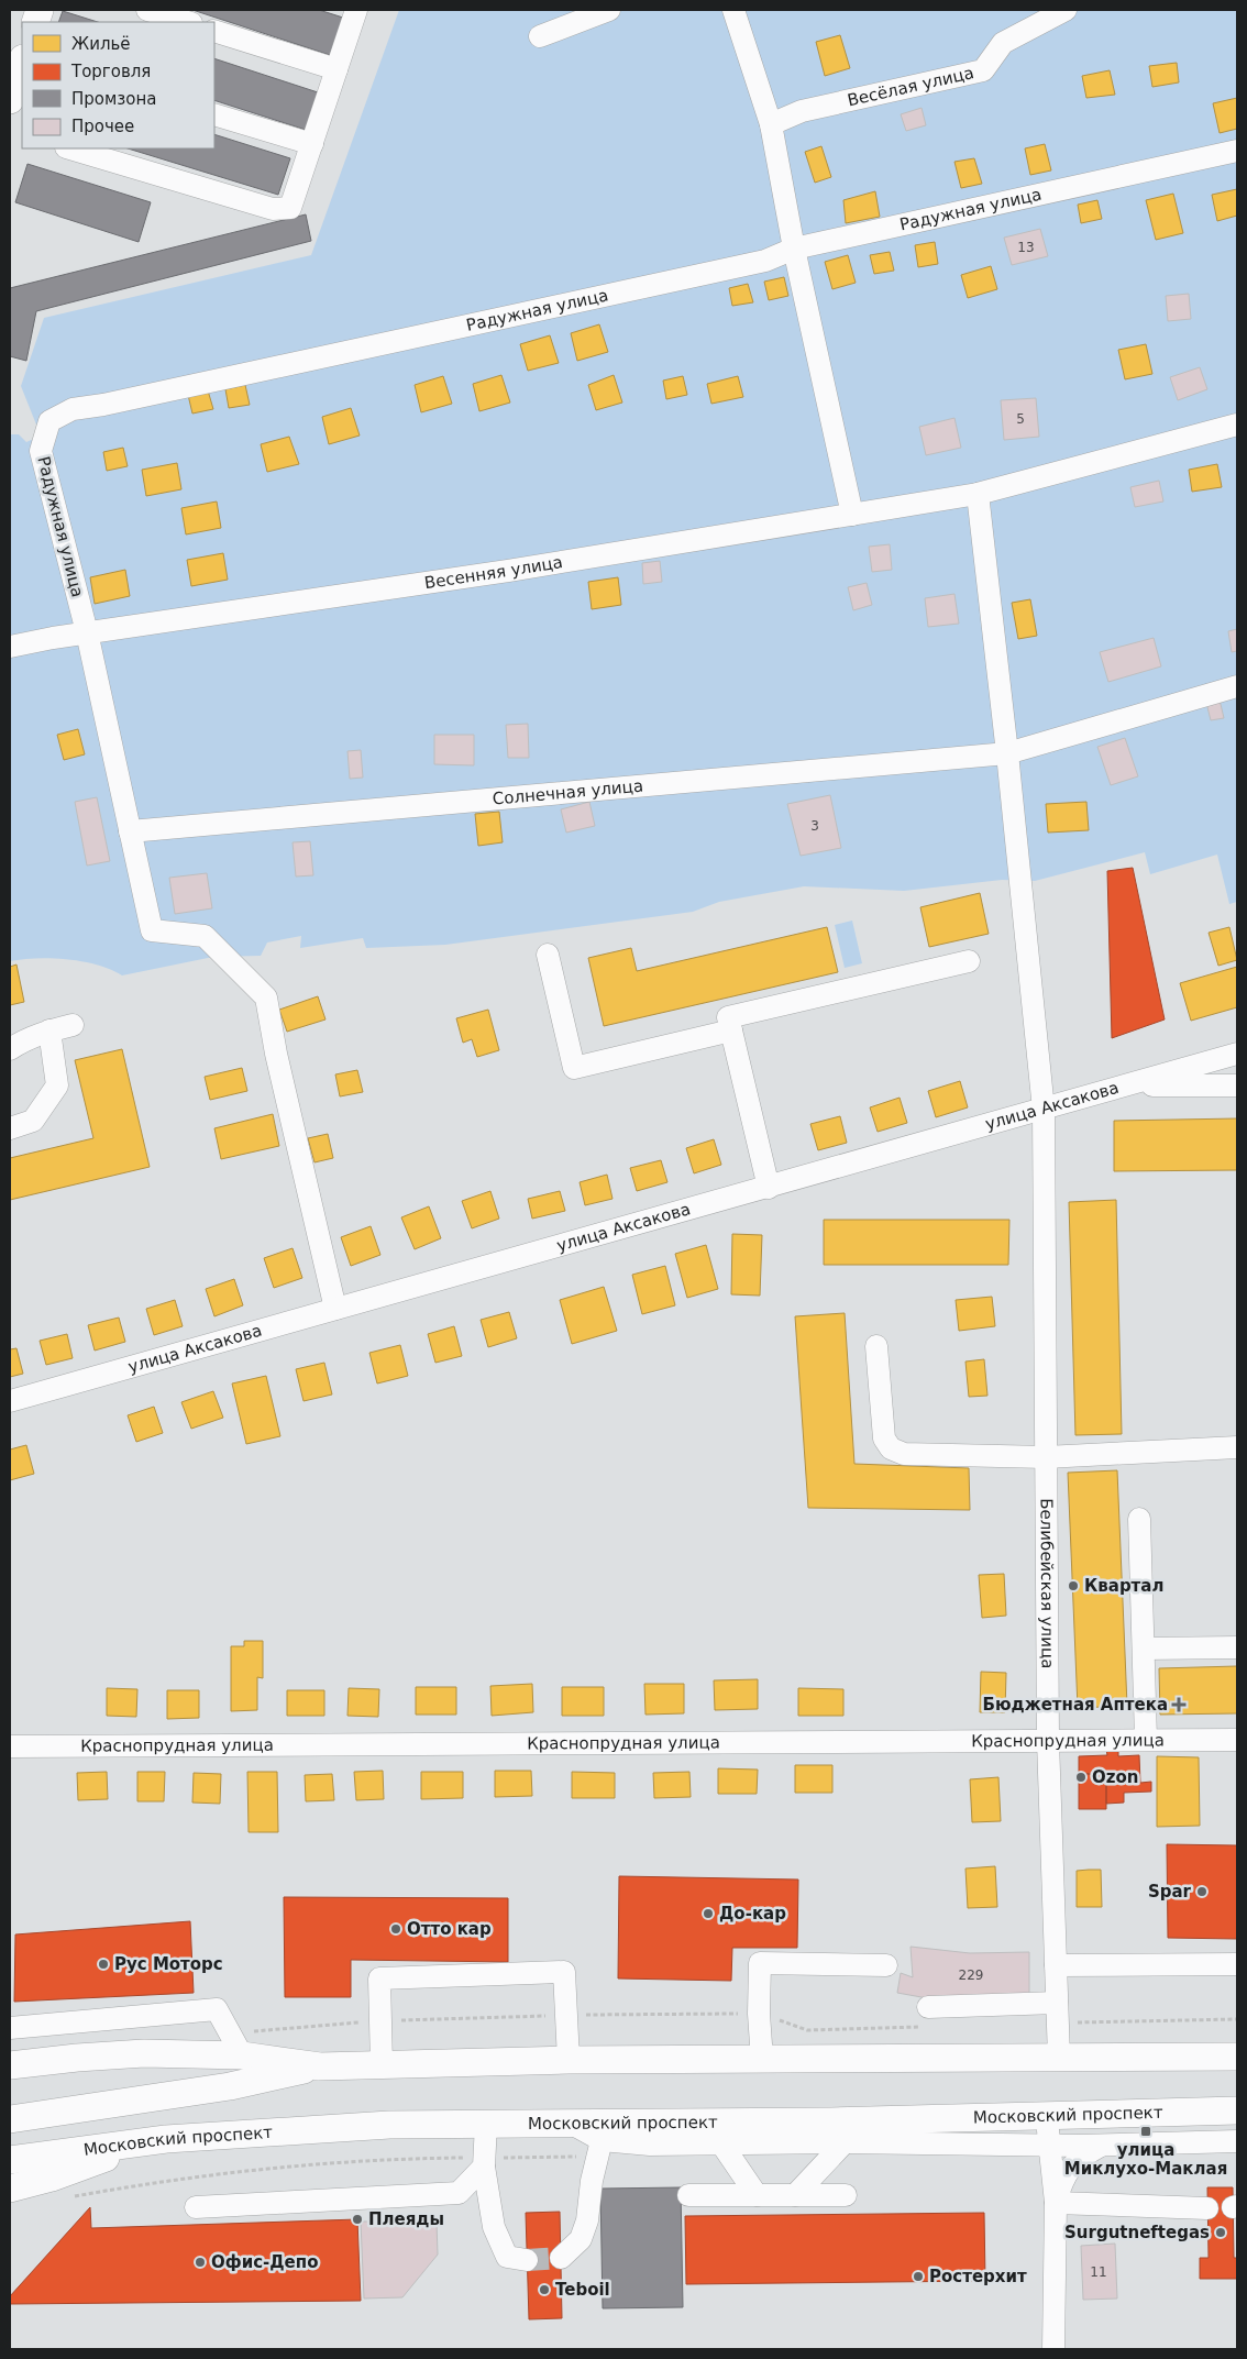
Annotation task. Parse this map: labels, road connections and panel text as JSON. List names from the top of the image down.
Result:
{
  "streets": {
    "main road": ["Московский проспект"],
    "street": [
      "Весёлая улица",
      "Радужная улица",
      "Весенняя улица",
      "Солнечная улица",
      "улица Аксакова",
      "Белибейская улица",
      "Краснопрудная улица"
    ]
  },
  "crossings": [
    ["Радужная улица", "Весенняя улица"],
    ["Радужная улица", "Солнечная улица"],
    ["Радужная улица", "улица Аксакова"],
    ["Весенняя улица", "Белибейская улица"],
    ["Солнечная улица", "Белибейская улица"],
    ["улица Аксакова", "Белибейская улица"],
    ["Белибейская улица", "Краснопрудная улица"]
  ],
  "places": {
    "other": [
      "Квартал",
      "Ozon",
      "Spar",
      "До-кар",
      "Отто кар",
      "Рус Моторс",
      "Плеяды",
      "Surgutneftegas",
      "Офис-Депо",
      "Ростерхит",
      "Teboil"
    ],
    "health": ["Бюджетная Аптека"],
    "transit": ["улица Миклухо-Маклая"]
  },
  "house_numbers": [
    "13",
    "5",
    "3",
    "229",
    "11"
  ],
  "legend": [
    "Жильё",
    "Торговля",
    "Промзона",
    "Прочее"
  ]
}
